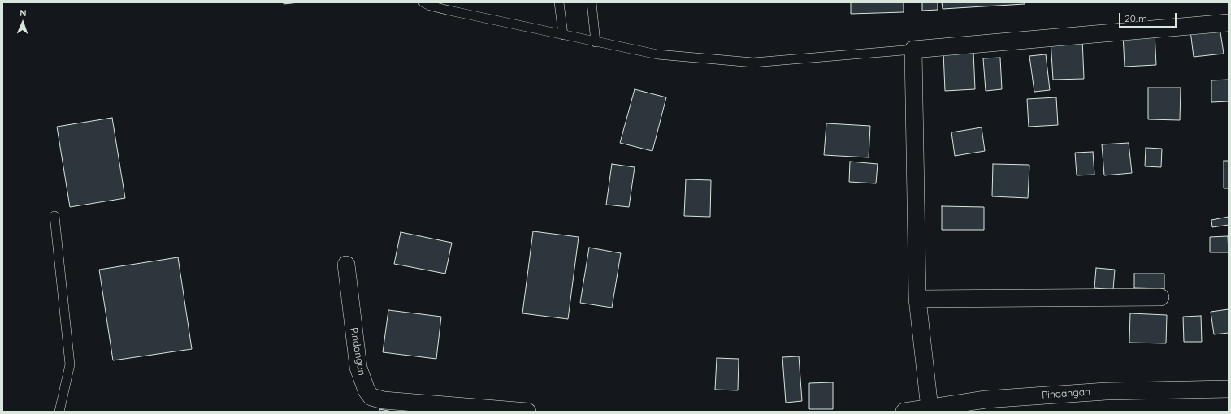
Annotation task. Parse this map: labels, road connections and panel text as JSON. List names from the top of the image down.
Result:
{
  "streets": {
    "street": ["Pindangan"]
  },
  "scale_bar": "20 m",
  "north": "top"
}
